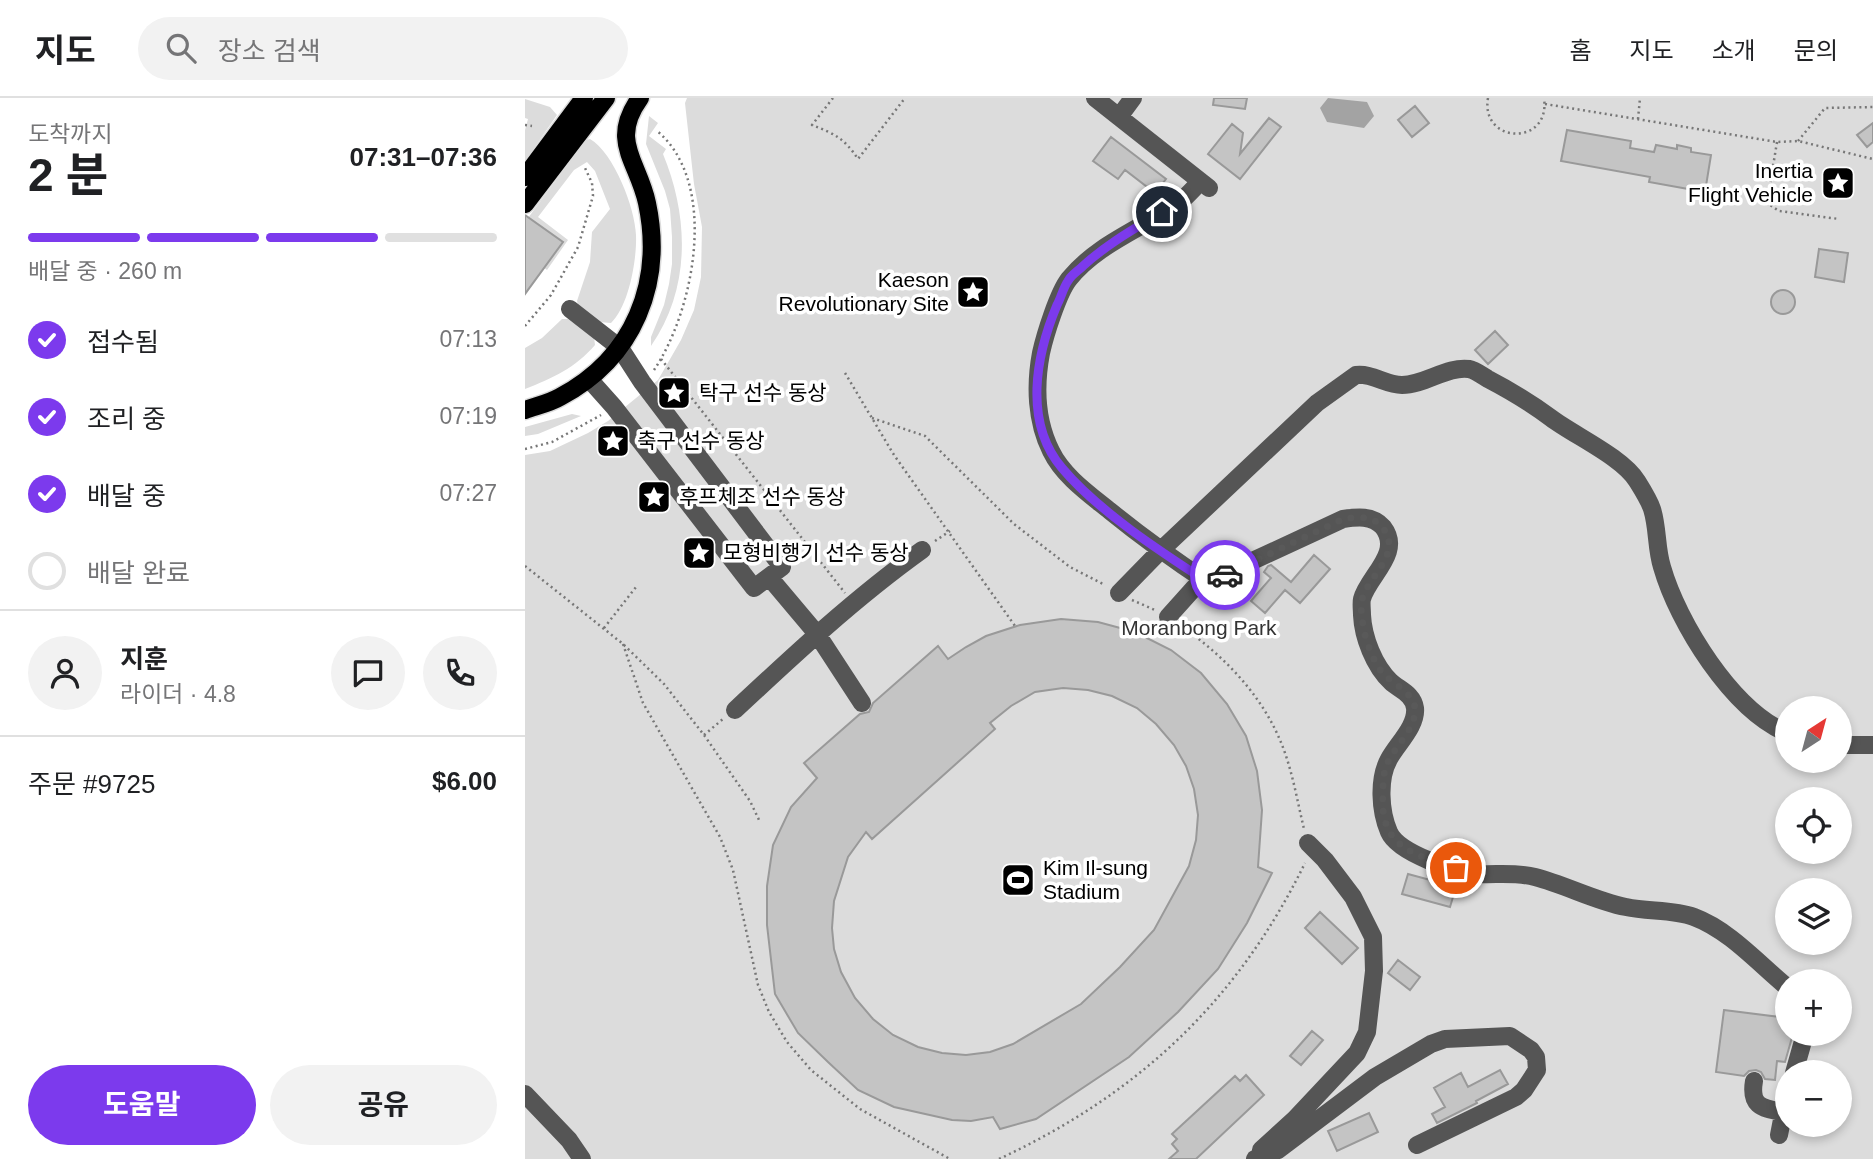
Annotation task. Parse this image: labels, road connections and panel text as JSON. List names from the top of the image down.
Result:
{
  "parks": ["Moranbong Park"],
  "places": {
    "place": [
      "Inertia Flight Vehicle",
      "Kaeson Revolutionary Site",
      "탁구 선수 동상",
      "축구 선수 동상",
      "후프체조 선수 동상",
      "모형비행기 선수 동상"
    ],
    "sports": ["Kim Il-sung Stadium"]
  },
  "north": "top right",
  "page": {
    "header": "지도",
    "search": "장소 검색",
    "nav": [
      "홈",
      "지도",
      "소개",
      "문의"
    ],
    "heading": ["2 분", "도착까지", "07:31–07:36"],
    "panel": [
      "지훈",
      "라이더 · 4.8",
      "주문 #9725",
      "$6.00"
    ],
    "bar": "배달 중 · 260 m",
    "list": [
      ["접수됨", "07:13"],
      ["조리 중", "07:19"],
      ["배달 중", "07:27"],
      "배달 완료"
    ],
    "map_buttons": ["+", "−"],
    "buttons": ["도움말", "공유"]
  }
}
